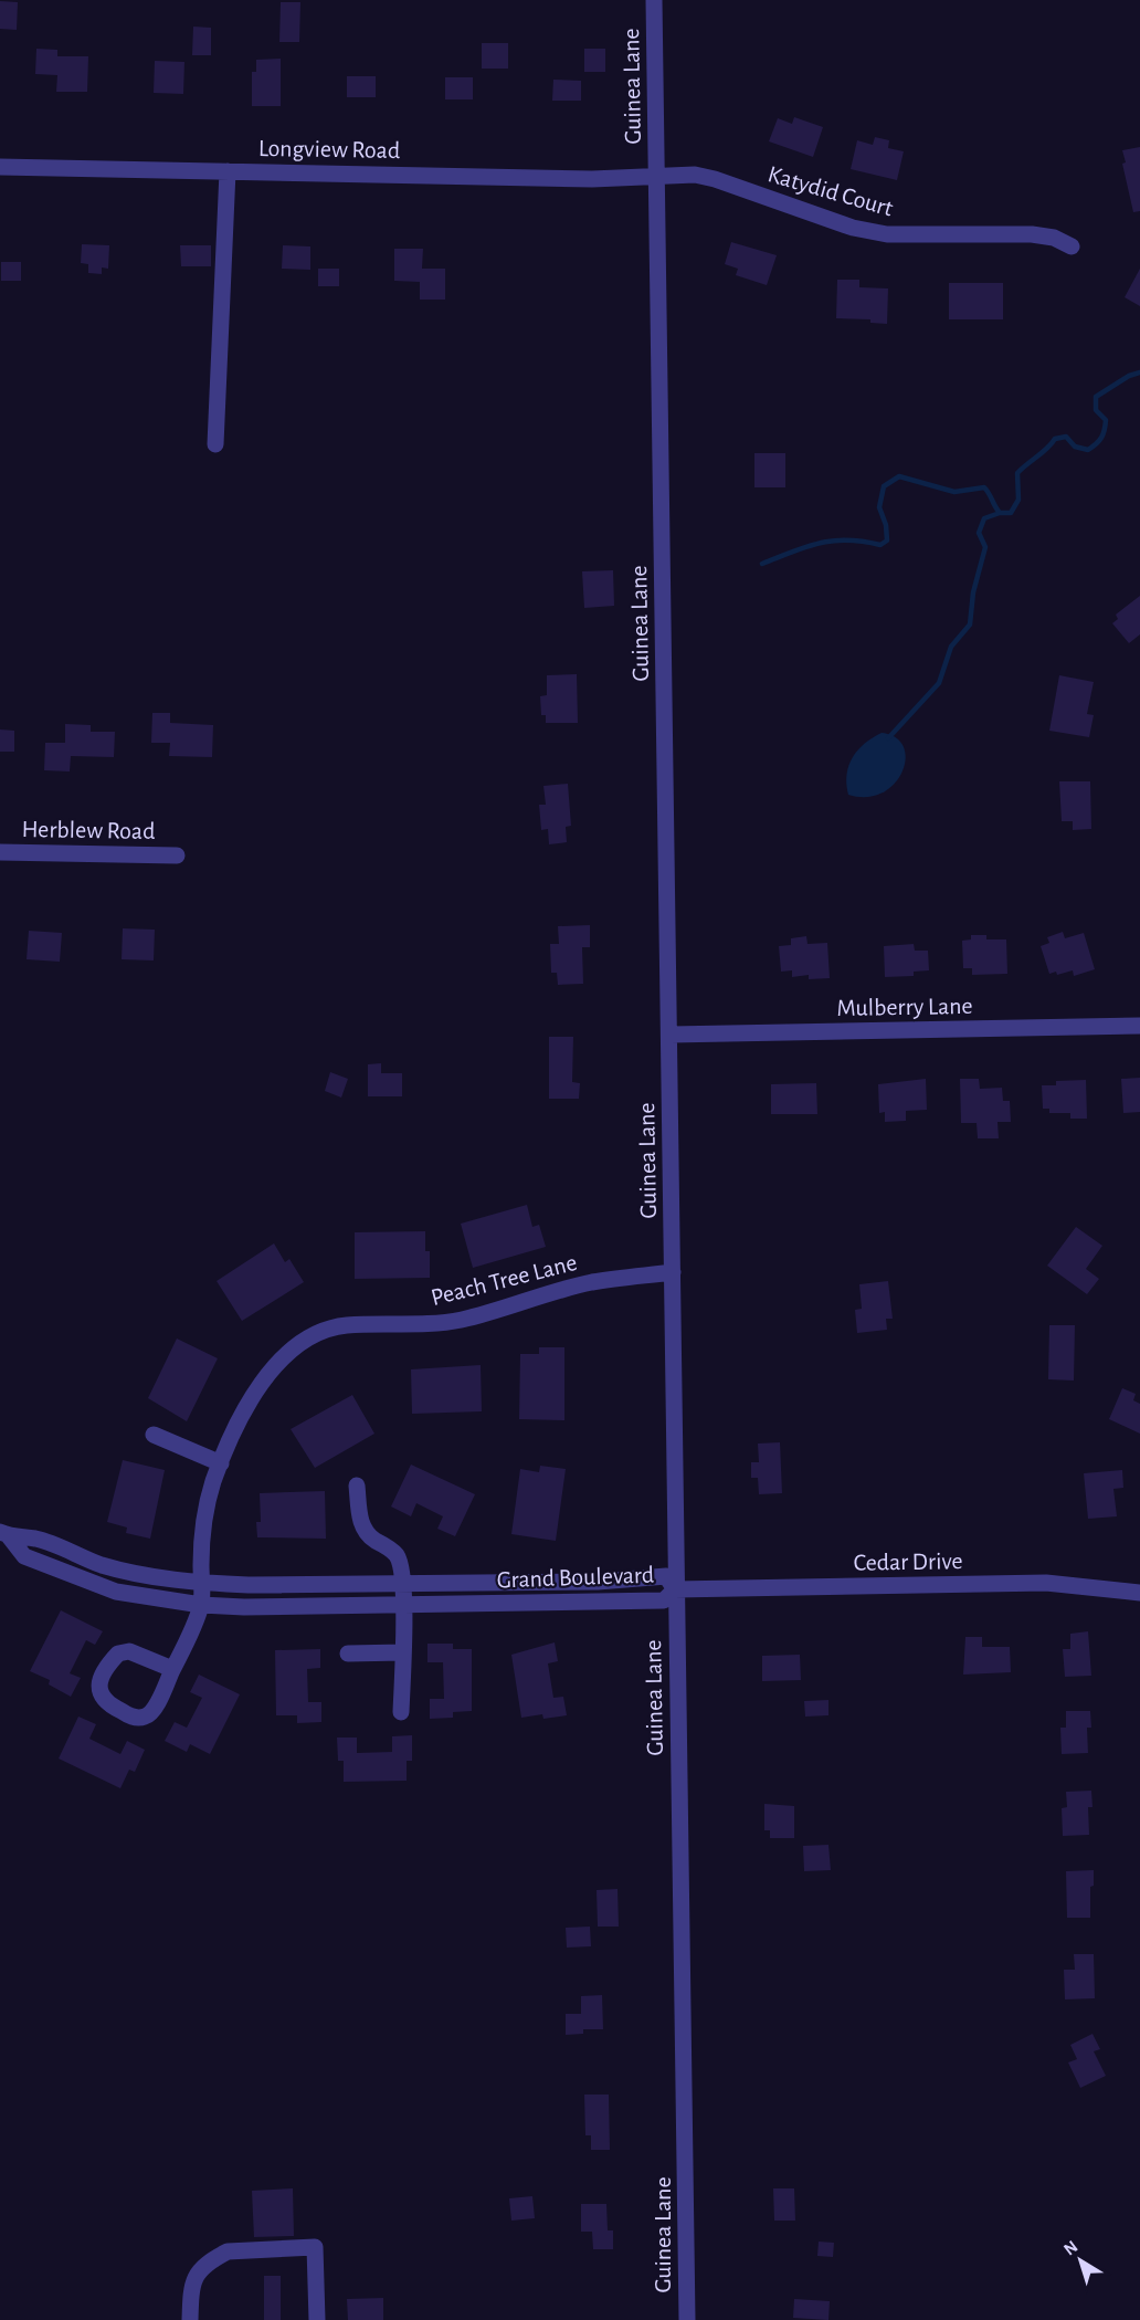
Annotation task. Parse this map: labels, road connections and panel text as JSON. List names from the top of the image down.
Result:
{
  "streets": {
    "street": [
      "Guinea Lane",
      "Longview Road",
      "Katydid Court",
      "Herblew Road",
      "Mulberry Lane",
      "Peach Tree Lane",
      "Cedar Drive",
      "Grand Boulevard"
    ]
  },
  "crossings": [
    ["Guinea Lane", "Longview Road"],
    ["Guinea Lane", "Katydid Court"],
    ["Guinea Lane", "Mulberry Lane"],
    ["Guinea Lane", "Peach Tree Lane"],
    ["Guinea Lane", "Cedar Drive"],
    ["Guinea Lane", "Grand Boulevard"],
    ["Longview Road", "Katydid Court"],
    ["Peach Tree Lane", "Grand Boulevard"],
    ["Cedar Drive", "Grand Boulevard"]
  ],
  "north": "top left"
}
